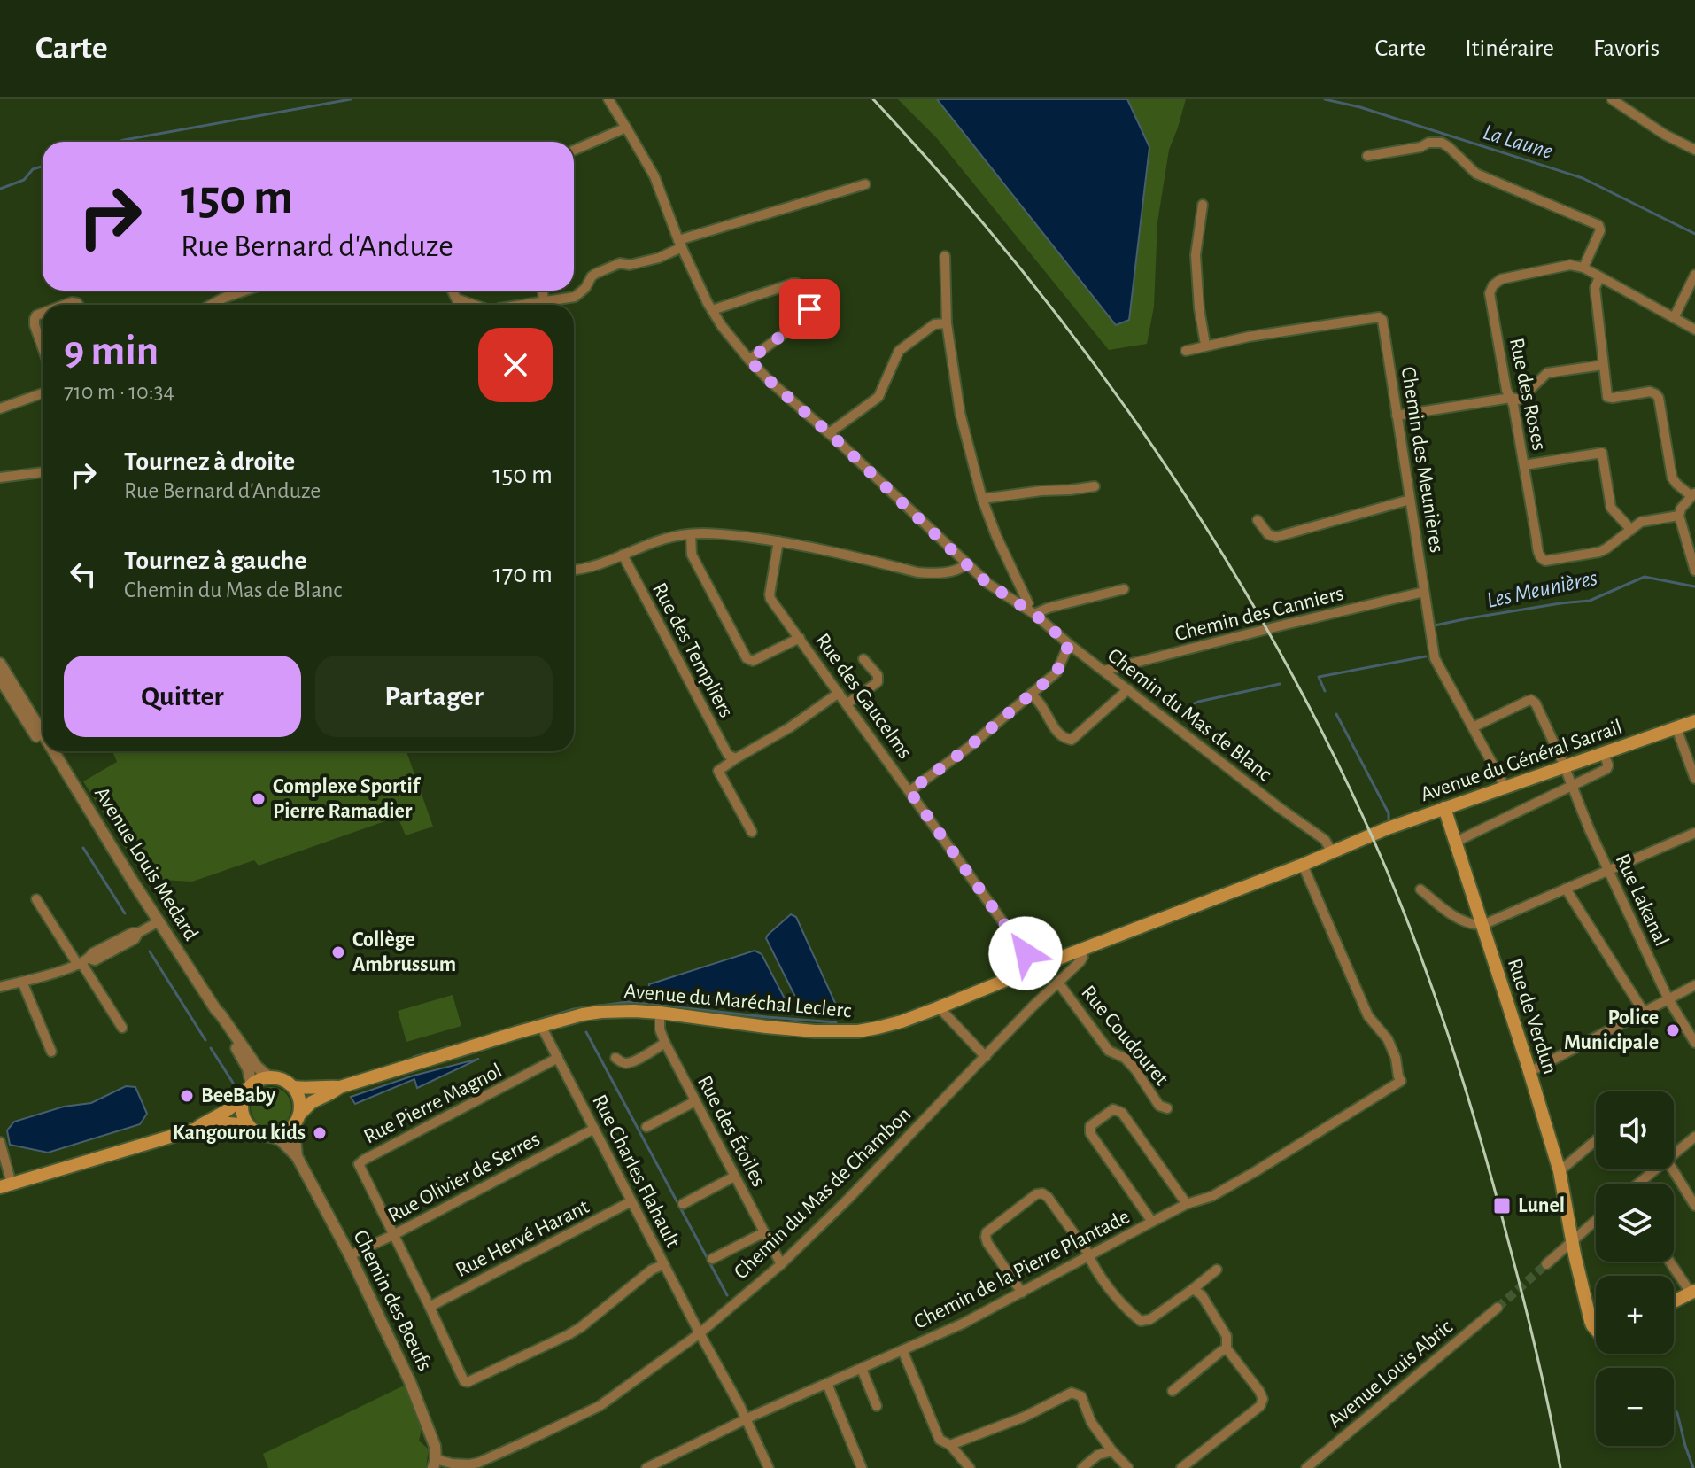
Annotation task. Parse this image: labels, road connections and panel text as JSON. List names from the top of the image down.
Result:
{
  "streets": {
    "main road": ["Avenue du Général Sarrail", "Avenue du Maréchal Leclerc", "Rue de Verdun"],
    "street": [
      "Rue des Roses",
      "Chemin des Meunières",
      "Chemin des Canniers",
      "Rue des Templiers",
      "Rue des Gaucelms",
      "Chemin du Mas de Blanc",
      "Avenue Louis Medard",
      "Rue Lakanal",
      "Rue Coudouret",
      "Rue Pierre Magnol",
      "Rue des Étoiles",
      "Rue Charles Flahault",
      "Rue Olivier de Serres",
      "Chemin du Mas de Chambon",
      "Rue Hervé Harant",
      "Chemin de la Pierre Plantade",
      "Chemin des Bœufs",
      "Avenue Louis Abric"
    ]
  },
  "crossings": [
    ["Chemin des Meunières", "Chemin des Canniers"],
    ["Chemin des Meunières", "Avenue du Général Sarrail"],
    ["Chemin des Meunières", "Rue Lakanal"],
    ["Chemin des Canniers", "Chemin du Mas de Blanc"],
    ["Rue des Gaucelms", "Avenue du Maréchal Leclerc"],
    ["Chemin du Mas de Blanc", "Avenue du Maréchal Leclerc"],
    ["Avenue du Général Sarrail", "Rue Lakanal"],
    ["Avenue du Général Sarrail", "Avenue du Maréchal Leclerc"],
    ["Avenue du Général Sarrail", "Rue de Verdun"],
    ["Avenue Louis Medard", "Avenue du Maréchal Leclerc"],
    ["Avenue Louis Medard", "Chemin des Bœufs"],
    ["Avenue du Maréchal Leclerc", "Rue des Étoiles"],
    ["Avenue du Maréchal Leclerc", "Rue Charles Flahault"],
    ["Avenue du Maréchal Leclerc", "Chemin du Mas de Chambon"],
    ["Avenue du Maréchal Leclerc", "Chemin de la Pierre Plantade"],
    ["Avenue du Maréchal Leclerc", "Chemin des Bœufs"],
    ["Rue Coudouret", "Chemin du Mas de Chambon"],
    ["Rue Pierre Magnol", "Rue Charles Flahault"],
    ["Rue Pierre Magnol", "Rue Olivier de Serres"],
    ["Rue des Étoiles", "Chemin du Mas de Chambon"],
    ["Rue Charles Flahault", "Rue Olivier de Serres"],
    ["Rue Charles Flahault", "Chemin du Mas de Chambon"],
    ["Rue Charles Flahault", "Rue Hervé Harant"],
    ["Rue Charles Flahault", "Chemin de la Pierre Plantade"],
    ["Rue Olivier de Serres", "Chemin des Bœufs"],
    ["Chemin du Mas de Chambon", "Chemin des Bœufs"]
  ],
  "water": ["La Laune", "Les Meunières"],
  "places": {
    "other": [
      "Complexe Sportif Pierre Ramadier",
      "Collège Ambrussum",
      "Police Municipale",
      "BeeBaby",
      "Kangourou kids"
    ],
    "transit": ["Lunel"]
  },
  "page": {
    "header": "Carte",
    "nav": ["Carte", "Itinéraire", "Favoris"],
    "turn": ["150 m", "Rue Bernard d'Anduze"],
    "heading": ["9 min", "710 m · 10:34"],
    "list": [
      {
        "name": "Tournez à droite",
        "note": "Rue Bernard d'Anduze",
        "value": "150 m"
      },
      {
        "name": "Tournez à gauche",
        "note": "Chemin du Mas de Blanc",
        "value": "170 m"
      }
    ],
    "buttons": ["Quitter", "Partager"],
    "map_buttons": ["+", "−"]
  }
}
